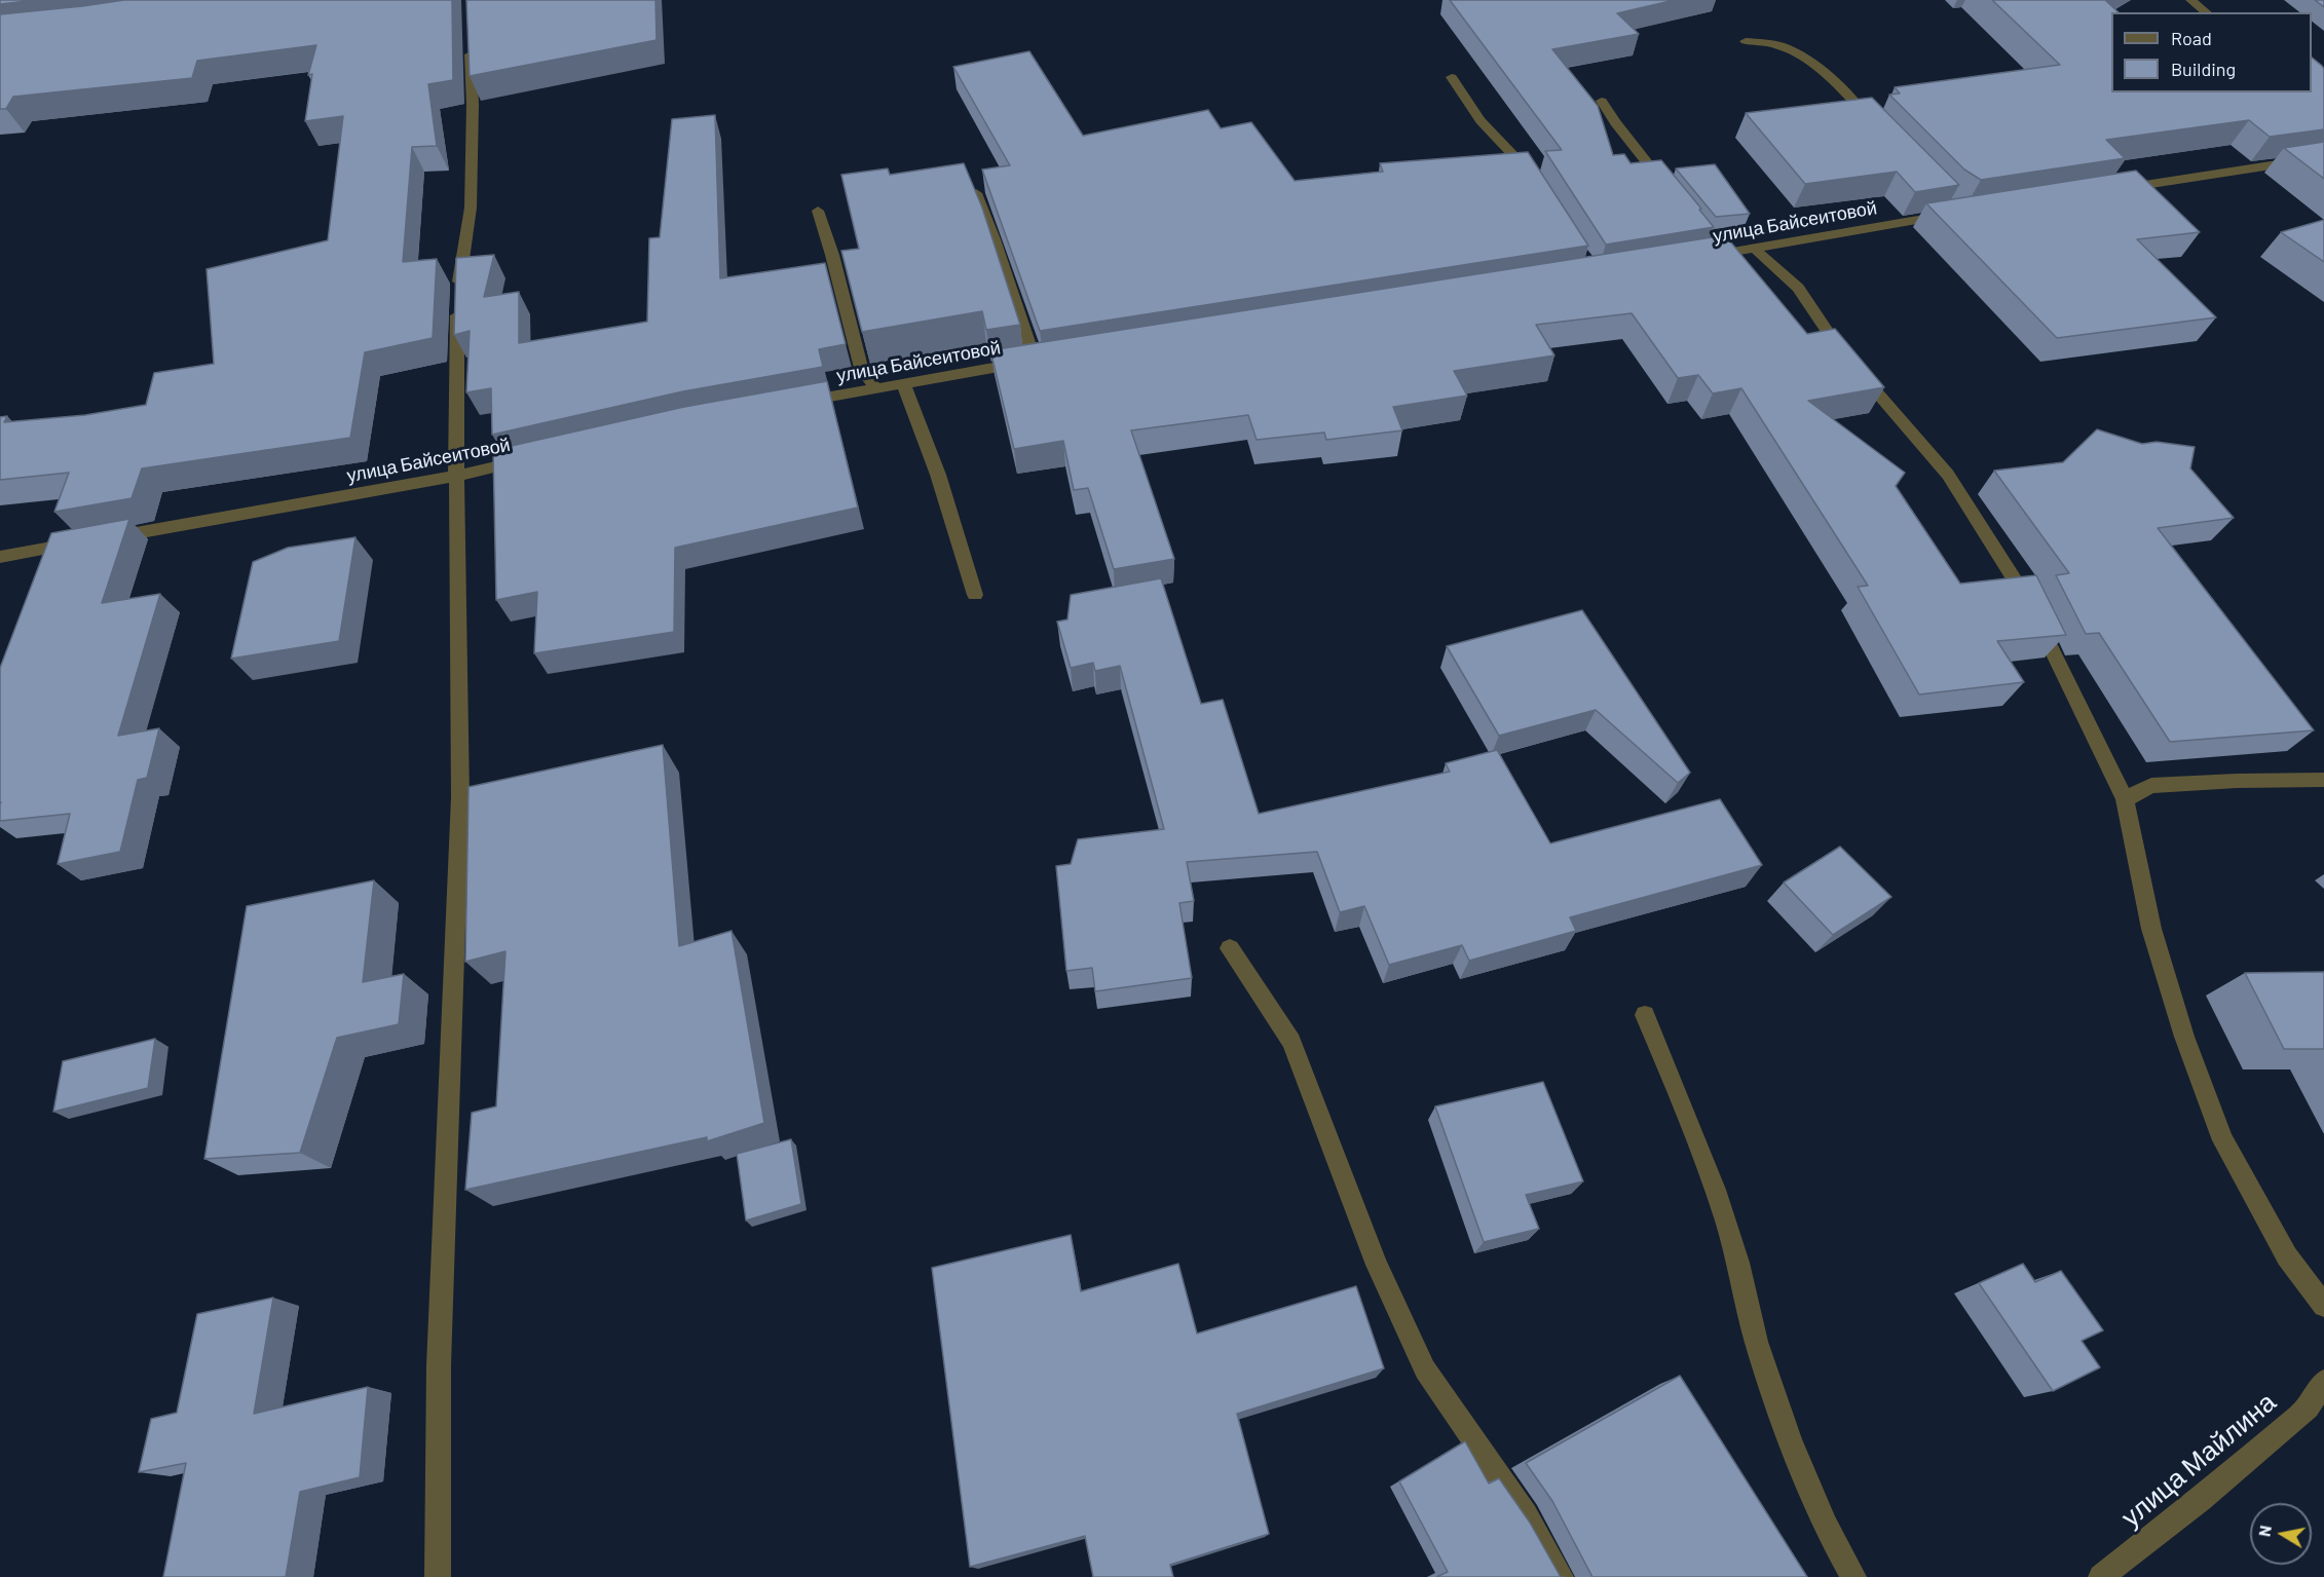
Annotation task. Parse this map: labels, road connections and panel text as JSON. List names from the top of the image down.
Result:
{
  "streets": {
    "street": ["улица Байсеитовой", "улица Майлина"]
  },
  "legend": ["Road", "Building"],
  "north": "left"
}
